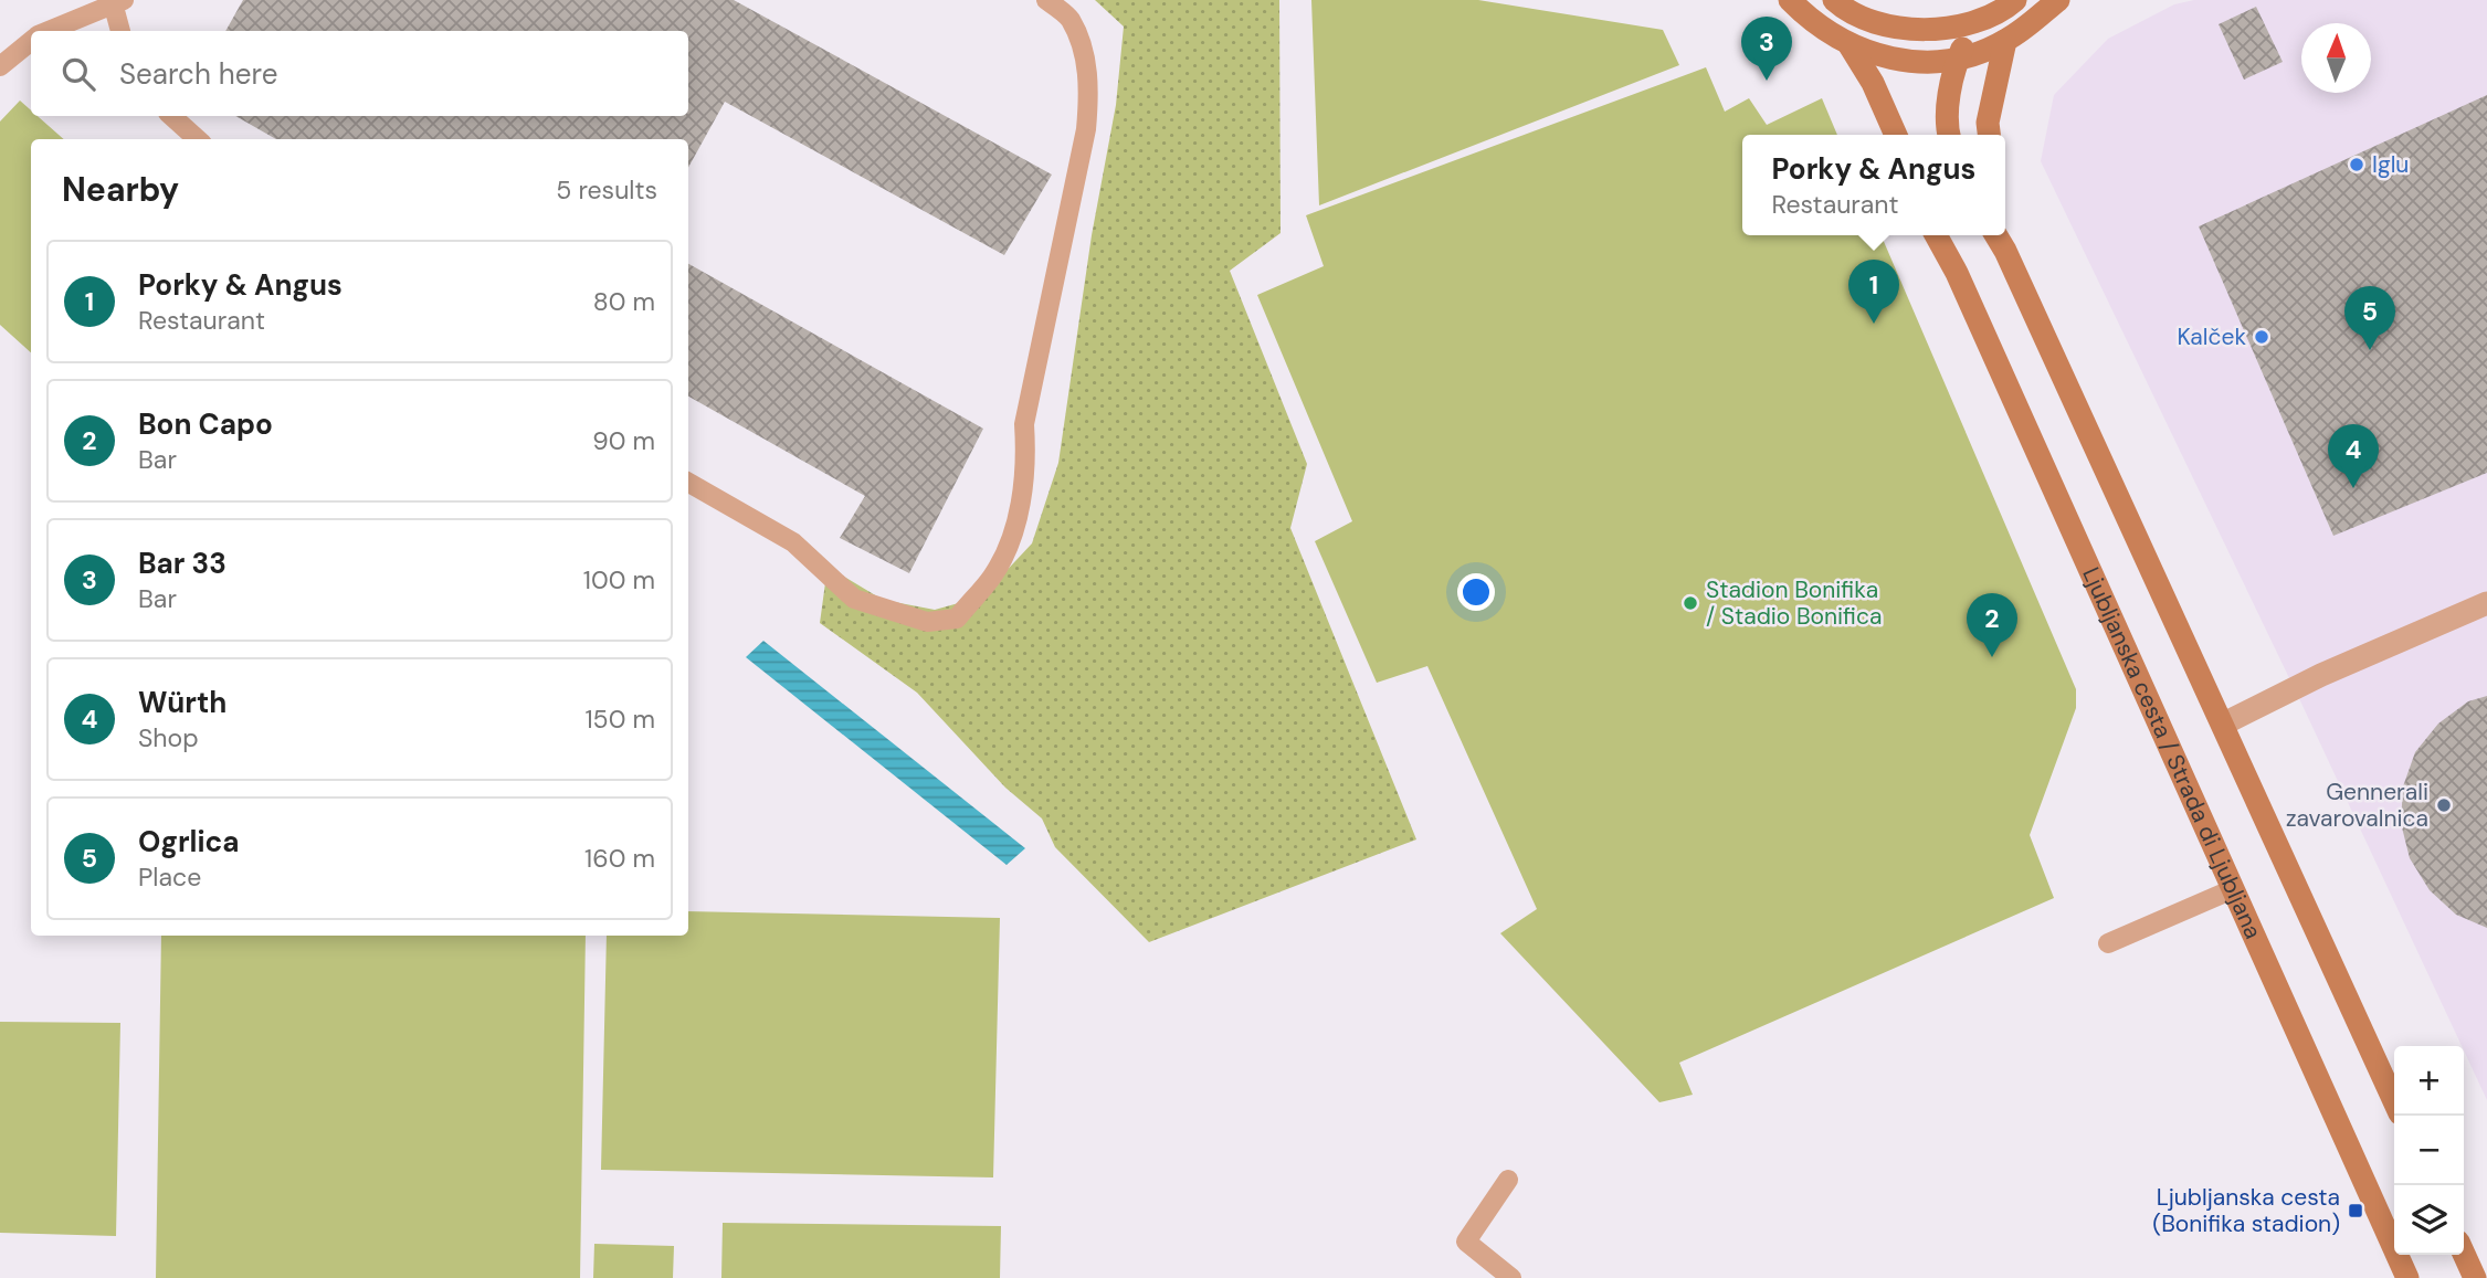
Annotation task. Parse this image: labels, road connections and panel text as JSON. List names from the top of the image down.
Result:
{
  "streets": {
    "main road": ["Ljubljanska cesta / Strada di Ljubljana"]
  },
  "places": {
    "other": [
      "Iglu",
      "Kalček",
      "Stadion Bonifika / Stadio Bonifica",
      "Gennerali zavarovalnica"
    ],
    "transit": ["Ljubljanska cesta (Bonifika stadion)"]
  },
  "north": "top",
  "page": {
    "pins": [
      "3",
      "1",
      "5",
      "4",
      "2"
    ],
    "search": "Search here",
    "popup": ["Porky & Angus", "Restaurant"],
    "heading": ["Nearby", "5 results"],
    "list": [
      {
        "mark": "1",
        "name": "Porky & Angus",
        "note": "Restaurant",
        "value": "80 m"
      },
      {
        "mark": "2",
        "name": "Bon Capo",
        "note": "Bar",
        "value": "90 m"
      },
      {
        "mark": "3",
        "name": "Bar 33",
        "note": "Bar",
        "value": "100 m"
      },
      {
        "mark": "4",
        "name": "Würth",
        "note": "Shop",
        "value": "150 m"
      },
      {
        "mark": "5",
        "name": "Ogrlica",
        "note": "Place",
        "value": "160 m"
      }
    ],
    "map_buttons": ["+", "−"]
  }
}
